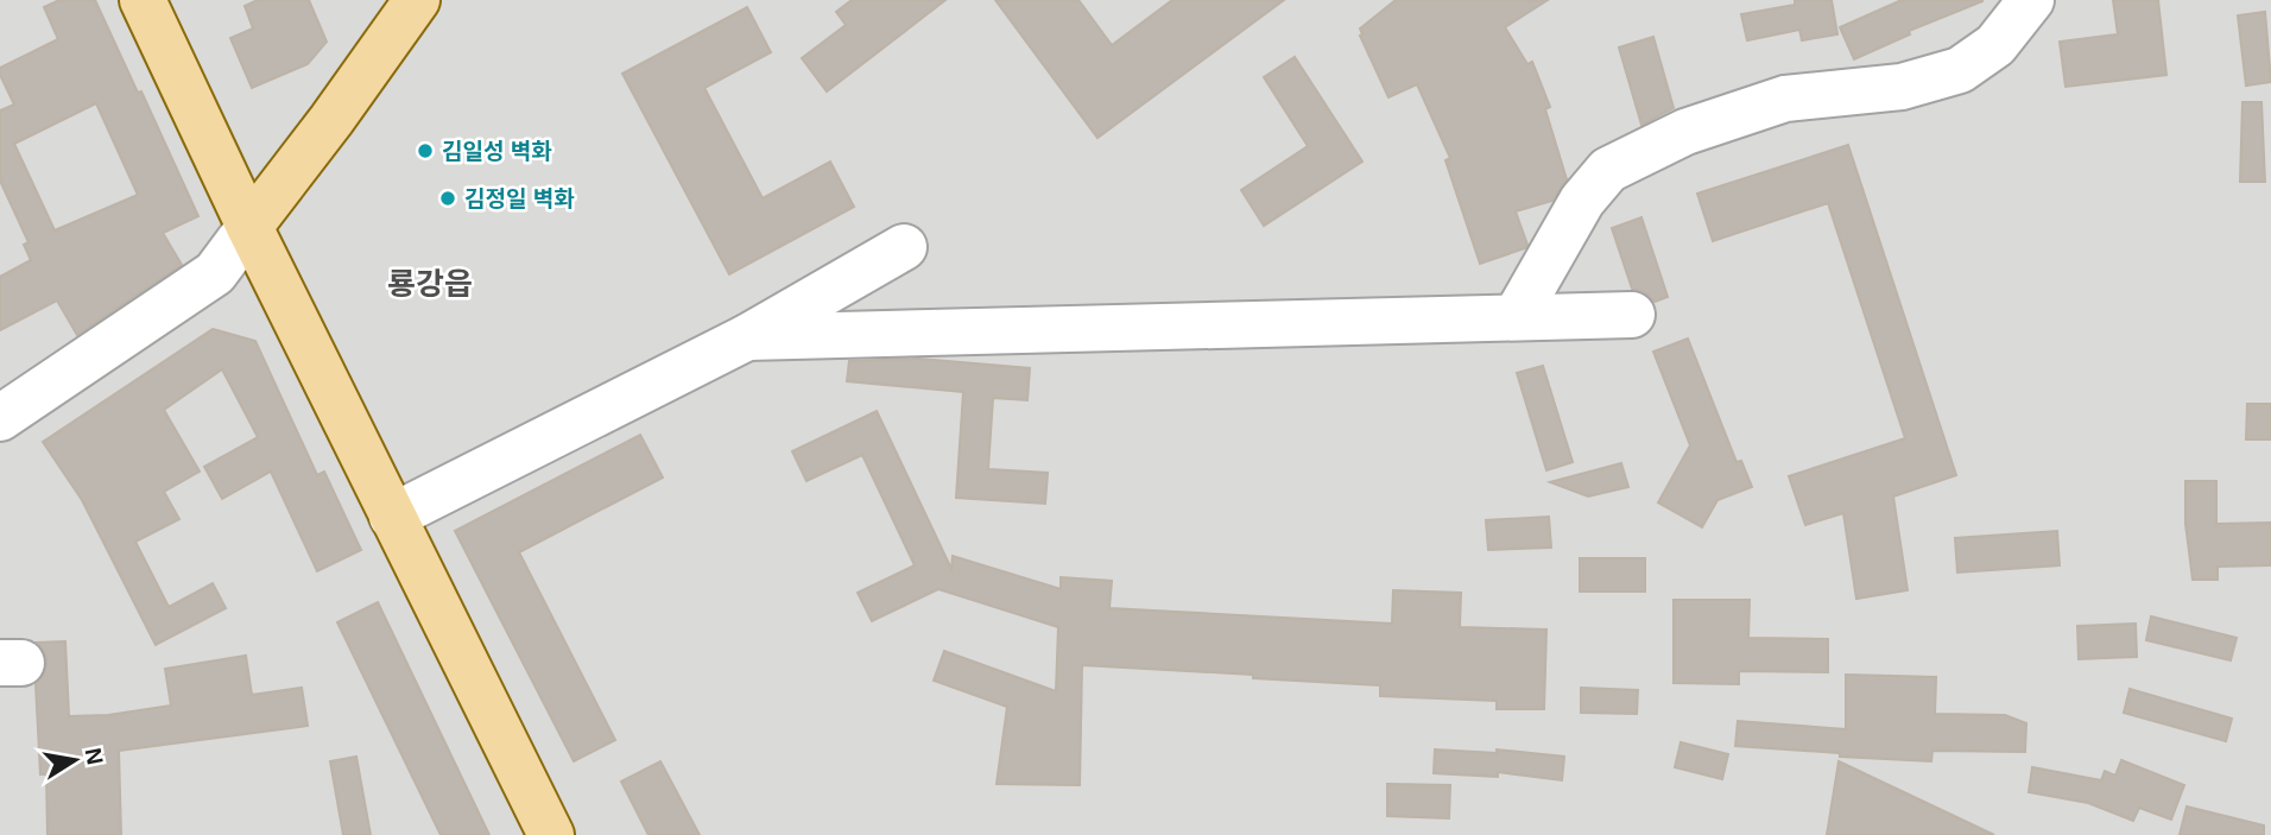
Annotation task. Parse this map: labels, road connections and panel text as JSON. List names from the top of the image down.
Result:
{
  "districts": ["룡강읍"],
  "places": ["김일성 벽화", "김정일 벽화"],
  "north": "right"
}
